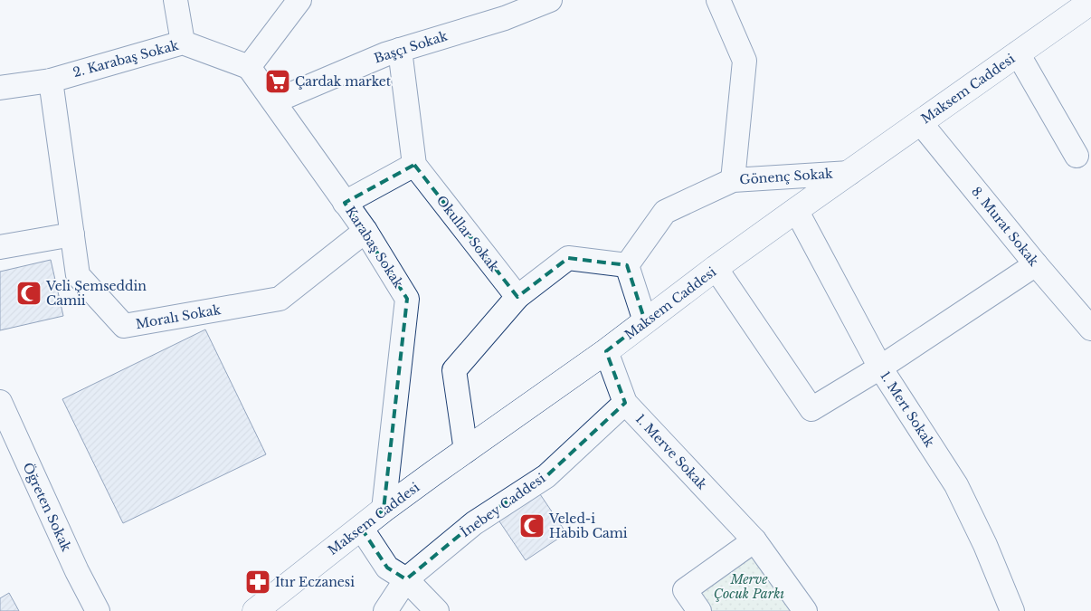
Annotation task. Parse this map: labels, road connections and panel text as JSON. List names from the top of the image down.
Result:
{
  "streets": {
    "main road": ["Maksem Caddesi"],
    "street": [
      "Başçı Sokak",
      "2. Karabaş Sokak",
      "Gönenç Sokak",
      "8. Murat Sokak",
      "Okullar Sokak",
      "Karabaş Sokak",
      "Moralı Sokak",
      "1. Mert Sokak",
      "1. Merve Sokak",
      "İnebey Caddesi",
      "Öğreten Sokak"
    ]
  },
  "crossings": [
    ["Başçı Sokak", "Karabaş Sokak"],
    ["2. Karabaş Sokak", "Karabaş Sokak"],
    ["2. Karabaş Sokak", "Moralı Sokak"],
    ["Maksem Caddesi", "Gönenç Sokak"],
    ["Maksem Caddesi", "8. Murat Sokak"],
    ["Maksem Caddesi", "Karabaş Sokak"],
    ["Maksem Caddesi", "1. Mert Sokak"],
    ["Maksem Caddesi", "1. Merve Sokak"],
    ["Karabaş Sokak", "Moralı Sokak"],
    ["1. Merve Sokak", "İnebey Caddesi"]
  ],
  "parks": ["Merve Çocuk Parkı"],
  "places": {
    "supermarket": ["Çardak market"],
    "mosque": ["Veli Şemseddin Camii", "Veled-i Habib Cami"],
    "pharmacy": ["Itır Eczanesi"]
  }
}
